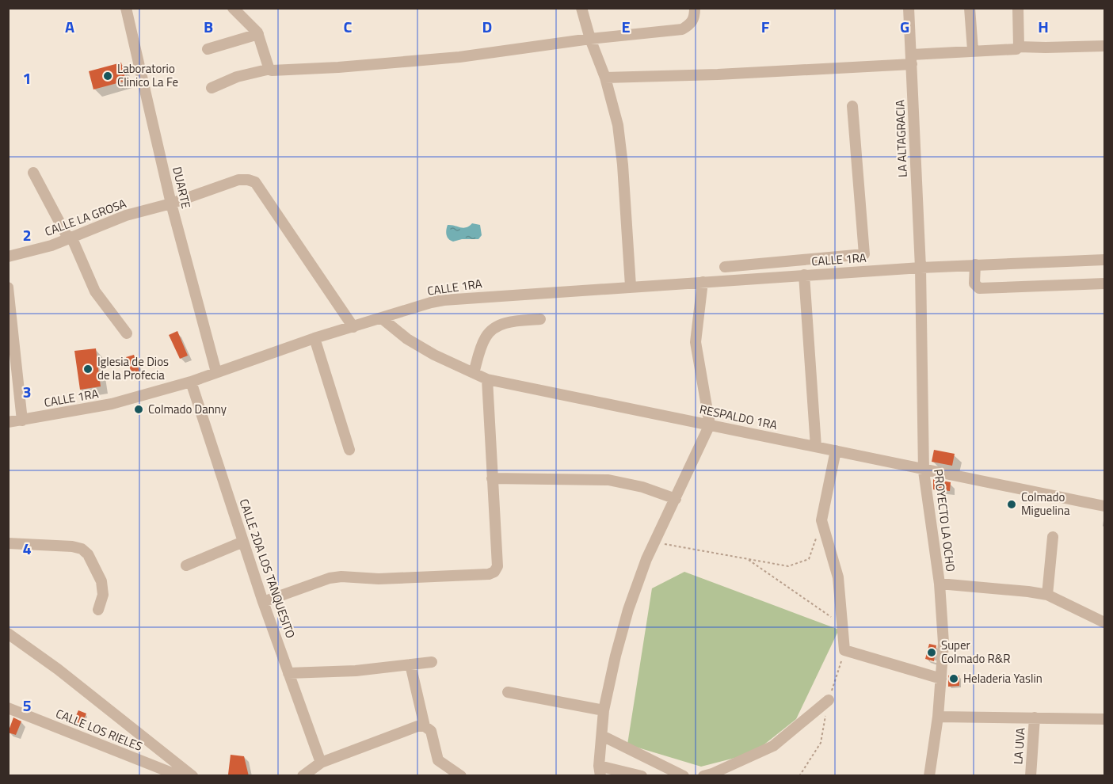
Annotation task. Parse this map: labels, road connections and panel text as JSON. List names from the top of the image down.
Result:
{
  "streets": {
    "street": [
      "LA ALTAGRACIA",
      "DUARTE",
      "CALLE LA GROSA",
      "CALLE 1RA",
      "RESPALDO 1RA",
      "PROYECTO LA OCHO",
      "CALLE 2DA LOS TANQUESITO",
      "CALLE LOS RIELES",
      "LA UVA"
    ]
  },
  "crossings": [
    ["LA ALTAGRACIA", "CALLE 1RA"],
    ["LA ALTAGRACIA", "PROYECTO LA OCHO"],
    ["DUARTE", "CALLE LA GROSA"],
    ["DUARTE", "CALLE 1RA"],
    ["CALLE LA GROSA", "CALLE 1RA"],
    ["CALLE 1RA", "RESPALDO 1RA"],
    ["CALLE 1RA", "PROYECTO LA OCHO"],
    ["CALLE 1RA", "CALLE 2DA LOS TANQUESITO"],
    ["RESPALDO 1RA", "PROYECTO LA OCHO"]
  ],
  "places": [
    "Laboratorio Clinico La Fe",
    "Iglesia de Dios de la Profecia",
    "Colmado Danny",
    "Colmado Miguelina",
    "Super Colmado R&R",
    "Heladeria Yaslin"
  ],
  "grid": {
    "columns": [
      "A",
      "B",
      "C",
      "D",
      "E",
      "F",
      "G",
      "H"
    ],
    "rows": [
      "1",
      "2",
      "3",
      "4",
      "5"
    ]
  }
}
